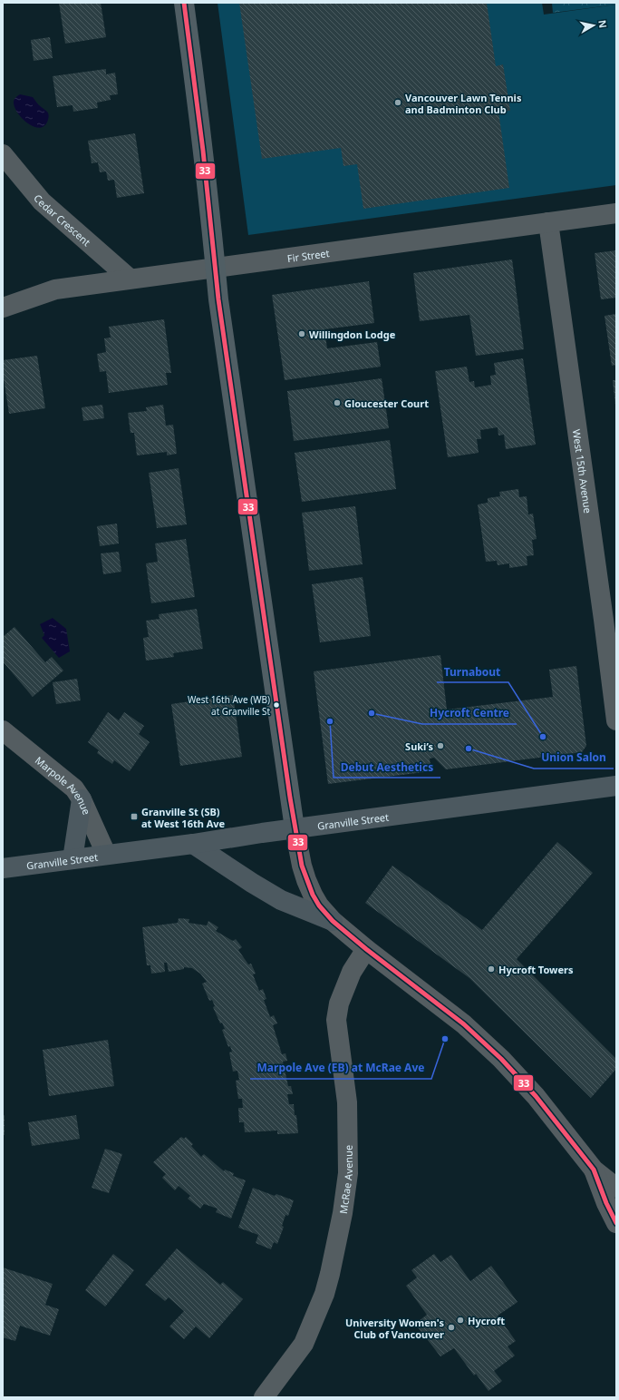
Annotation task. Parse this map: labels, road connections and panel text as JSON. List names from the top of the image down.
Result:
{
  "streets": {
    "highway": ["Granville Street"],
    "street": [
      "Cedar Crescent",
      "Fir Street",
      "West 15th Avenue",
      "Marpole Avenue",
      "McRae Avenue"
    ]
  },
  "crossings": [
    ["Cedar Crescent", "Fir Street"],
    ["Fir Street", "West 15th Avenue"],
    ["Marpole Avenue", "Granville Street"]
  ],
  "places": {
    "other": [
      "Vancouver Lawn Tennis and Badminton Club",
      "Willingdon Lodge",
      "Gloucester Court",
      "West 16th Ave (WB) at Granville St",
      "Hycroft Centre",
      "Debut Aesthetics",
      "Turnabout",
      "Suki’s",
      "Union Salon",
      "Hycroft Towers",
      "Marpole Ave (EB) at McRae Ave",
      "Hycroft",
      "University Women's Club of Vancouver"
    ],
    "transit": ["Granville St (SB) at West 16th Ave"]
  },
  "lines": ["transit line 33"],
  "north": "right"
}
